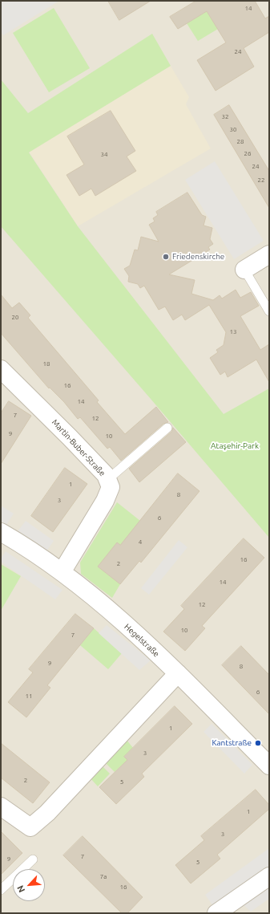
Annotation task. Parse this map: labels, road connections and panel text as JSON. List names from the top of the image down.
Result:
{
  "streets": {
    "street": ["Martin-Buber-Straße", "Hegelstraße"]
  },
  "crossings": [
    ["Martin-Buber-Straße", "Hegelstraße"]
  ],
  "parks": ["Ataşehir-Park"],
  "places": ["Friedenskirche", "Kantstraße"],
  "house_numbers": [
    "14",
    "24",
    "32",
    "30",
    "28",
    "26",
    "34",
    "24",
    "22",
    "20",
    "13",
    "18",
    "16",
    "14",
    "7",
    "12",
    "9",
    "10",
    "1",
    "8",
    "3",
    "6",
    "4",
    "16",
    "2",
    "14",
    "12",
    "10",
    "7",
    "9",
    "8",
    "6",
    "11",
    "1",
    "3",
    "2",
    "5",
    "1",
    "3",
    "7",
    "9",
    "5",
    "7a",
    "16"
  ],
  "north": "bottom left"
}
